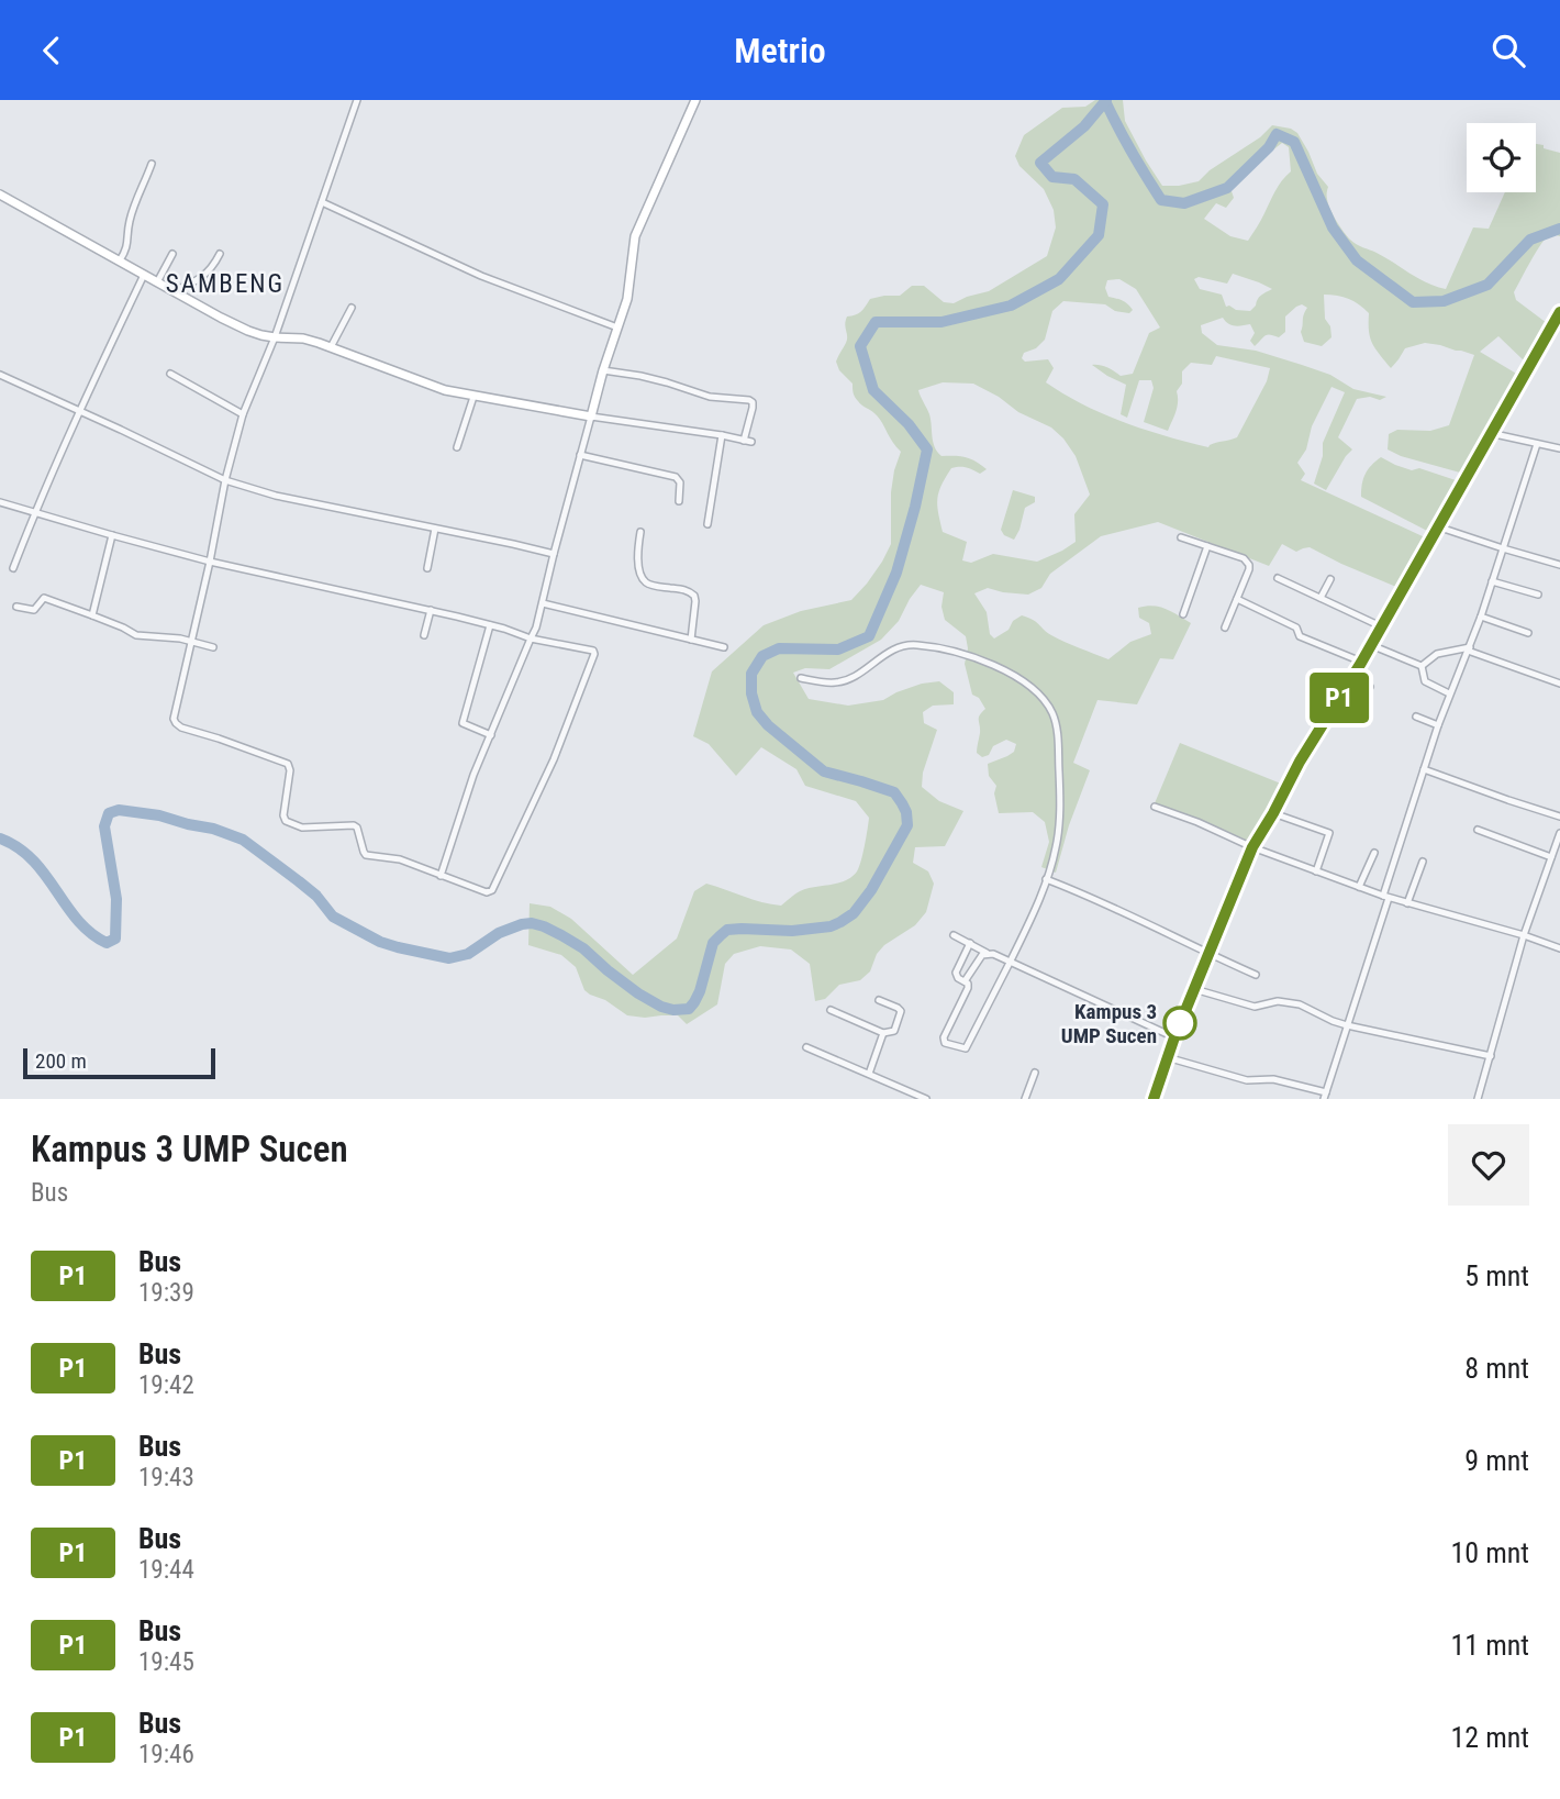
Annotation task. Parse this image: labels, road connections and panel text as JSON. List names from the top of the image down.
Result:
{
  "districts": ["SAMBENG"],
  "places": ["Kampus 3 UMP Sucen"],
  "lines": ["bus line P1"],
  "scale_bar": "200 m",
  "page": {
    "header": "Metrio",
    "on_map": "P1",
    "scale": "200 m",
    "heading": ["Kampus 3 UMP Sucen", "Bus"],
    "list": [
      {
        "mark": "P1",
        "name": "Bus",
        "note": "19:39",
        "value": "5 mnt"
      },
      {
        "mark": "P1",
        "name": "Bus",
        "note": "19:42",
        "value": "8 mnt"
      },
      {
        "mark": "P1",
        "name": "Bus",
        "note": "19:43",
        "value": "9 mnt"
      },
      {
        "mark": "P1",
        "name": "Bus",
        "note": "19:44",
        "value": "10 mnt"
      },
      {
        "mark": "P1",
        "name": "Bus",
        "note": "19:45",
        "value": "11 mnt"
      },
      {
        "mark": "P1",
        "name": "Bus",
        "note": "19:46",
        "value": "12 mnt"
      }
    ]
  }
}
